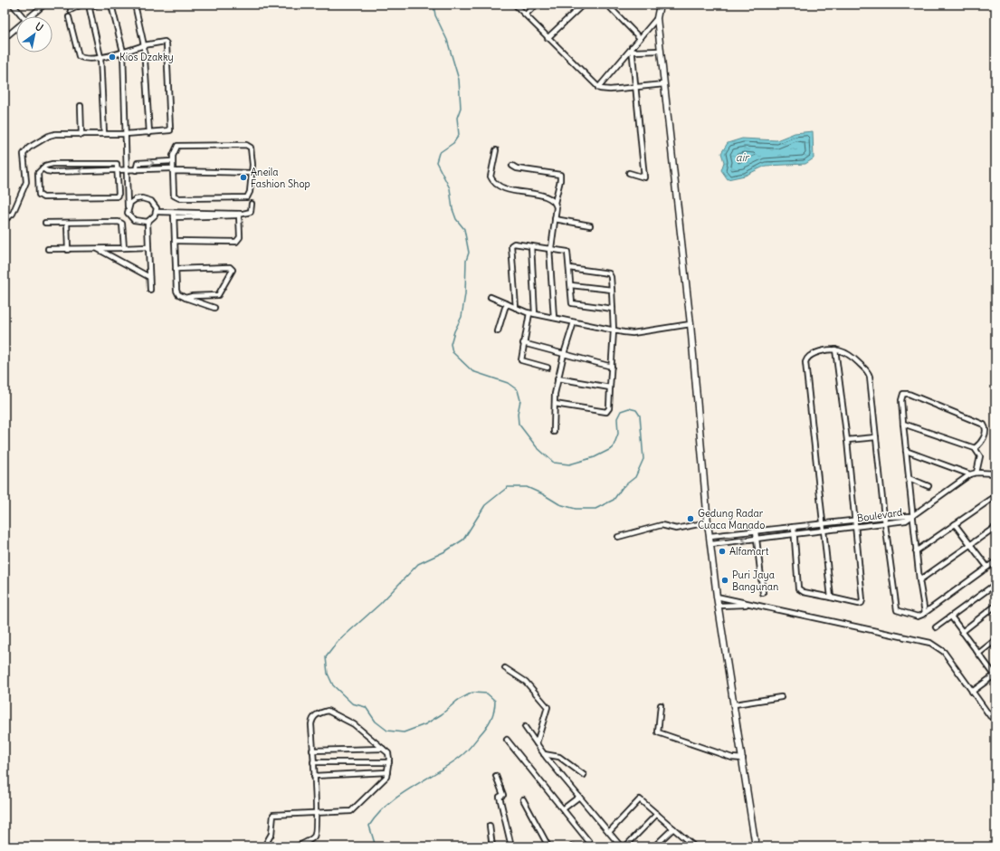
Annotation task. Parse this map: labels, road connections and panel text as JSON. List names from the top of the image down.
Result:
{
  "streets": {
    "street": ["Boulevard"]
  },
  "water": ["air"],
  "places": [
    "Kios Dzakky",
    "Aneila Fashion Shop",
    "Gedung Radar Cuaca Manado",
    "Alfamart",
    "Puri Jaya Bangunan"
  ],
  "north": "top right"
}
